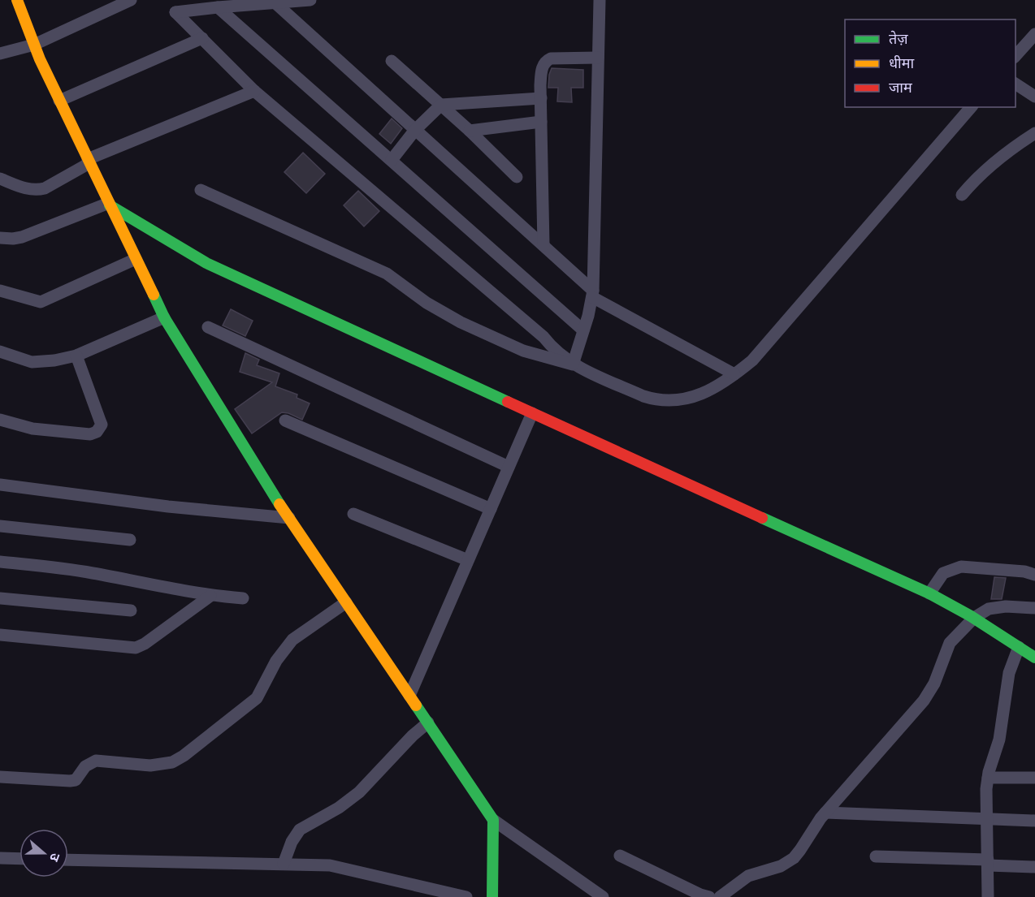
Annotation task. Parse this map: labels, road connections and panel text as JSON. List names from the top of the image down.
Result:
{
  "legend": ["तेज़", "धीमा", "जाम"],
  "north": "right"
}
